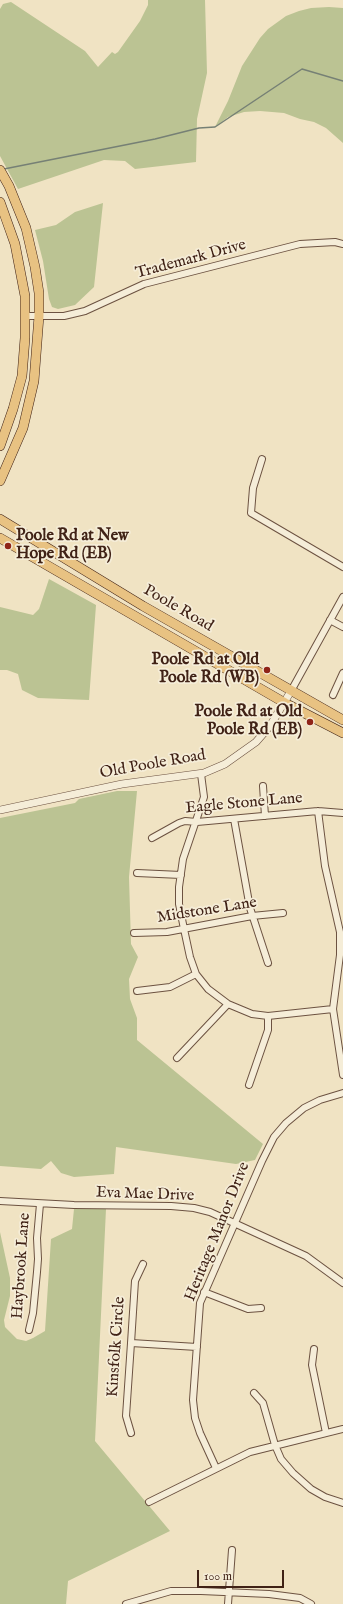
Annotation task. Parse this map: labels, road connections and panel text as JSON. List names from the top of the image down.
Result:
{
  "streets": {
    "main road": ["Poole Road"],
    "street": [
      "Trademark Drive",
      "Old Poole Road",
      "Eagle Stone Lane",
      "Midstone Lane",
      "Eva Mae Drive",
      "Heritage Manor Drive",
      "Haybrook Lane",
      "Kinsfolk Circle"
    ]
  },
  "crossings": [
    ["Poole Road", "Old Poole Road"],
    ["Eva Mae Drive", "Heritage Manor Drive"],
    ["Eva Mae Drive", "Haybrook Lane"]
  ],
  "places": ["Poole Rd at New Hope Rd (EB)", "Poole Rd at Old Poole Rd (WB)", "Poole Rd at Old Poole Rd (EB)"],
  "scale_bar": "100 m"
}
